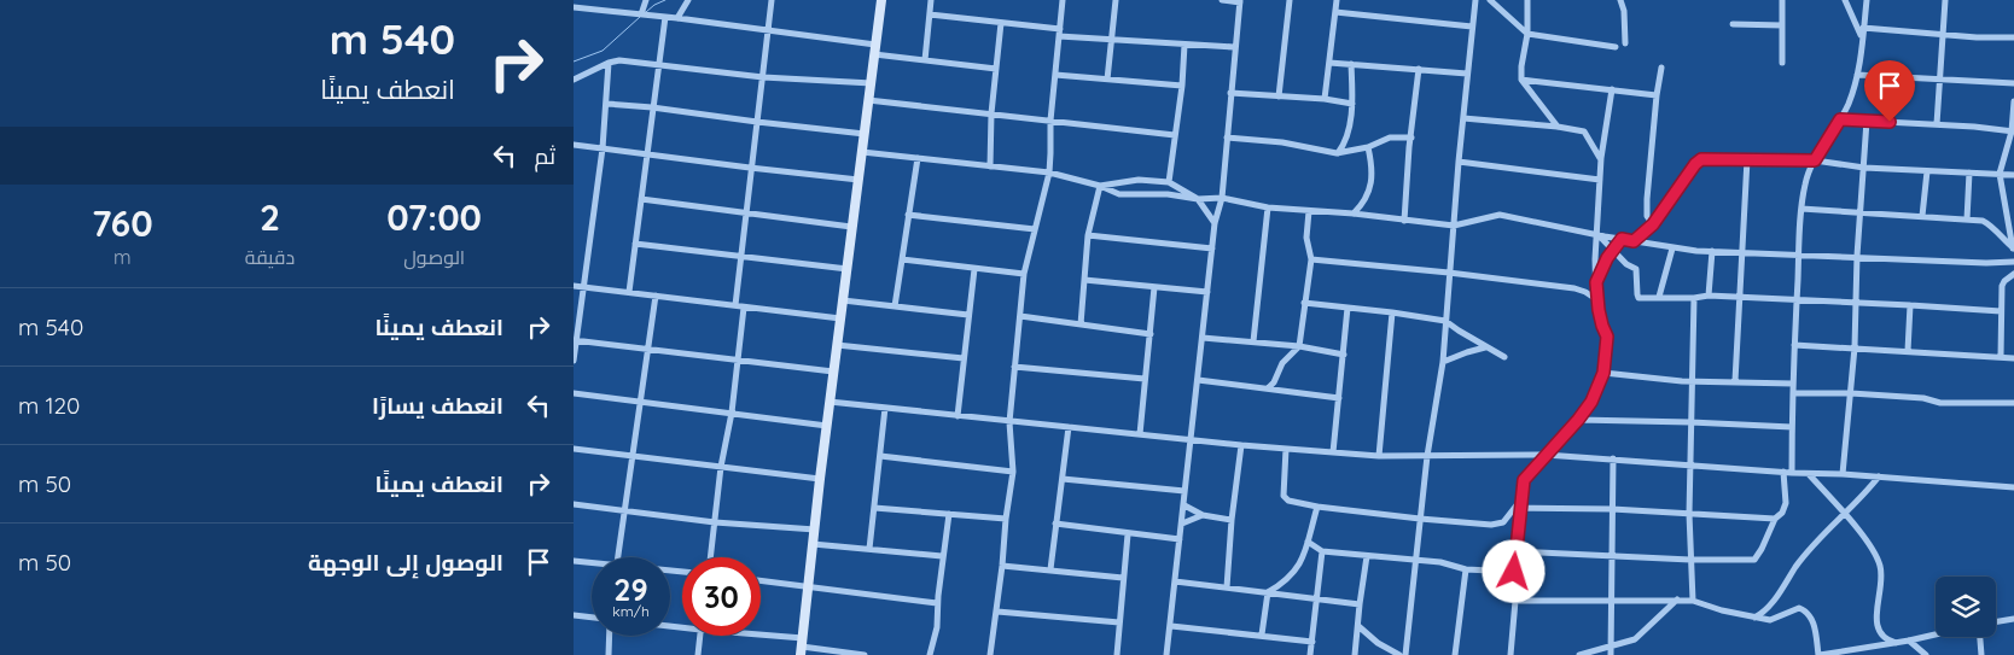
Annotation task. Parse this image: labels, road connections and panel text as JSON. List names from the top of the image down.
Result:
{
  "page": {
    "turn": ["540 m", "انعطف يمينًا"],
    "then": "ثم",
    "eta": [
      "07:00",
      "الوصول",
      "2",
      "دقيقة",
      "760",
      "m"
    ],
    "list": [
      {
        "name": "انعطف يمينًا",
        "value": "540 m"
      },
      {
        "name": "انعطف يسارًا",
        "value": "120 m"
      },
      {
        "name": "انعطف يمينًا",
        "value": "50 m"
      },
      {
        "name": "الوصول إلى الوجهة",
        "value": "50 m"
      }
    ],
    "speed": "29 km/h",
    "limit": "30"
  }
}
